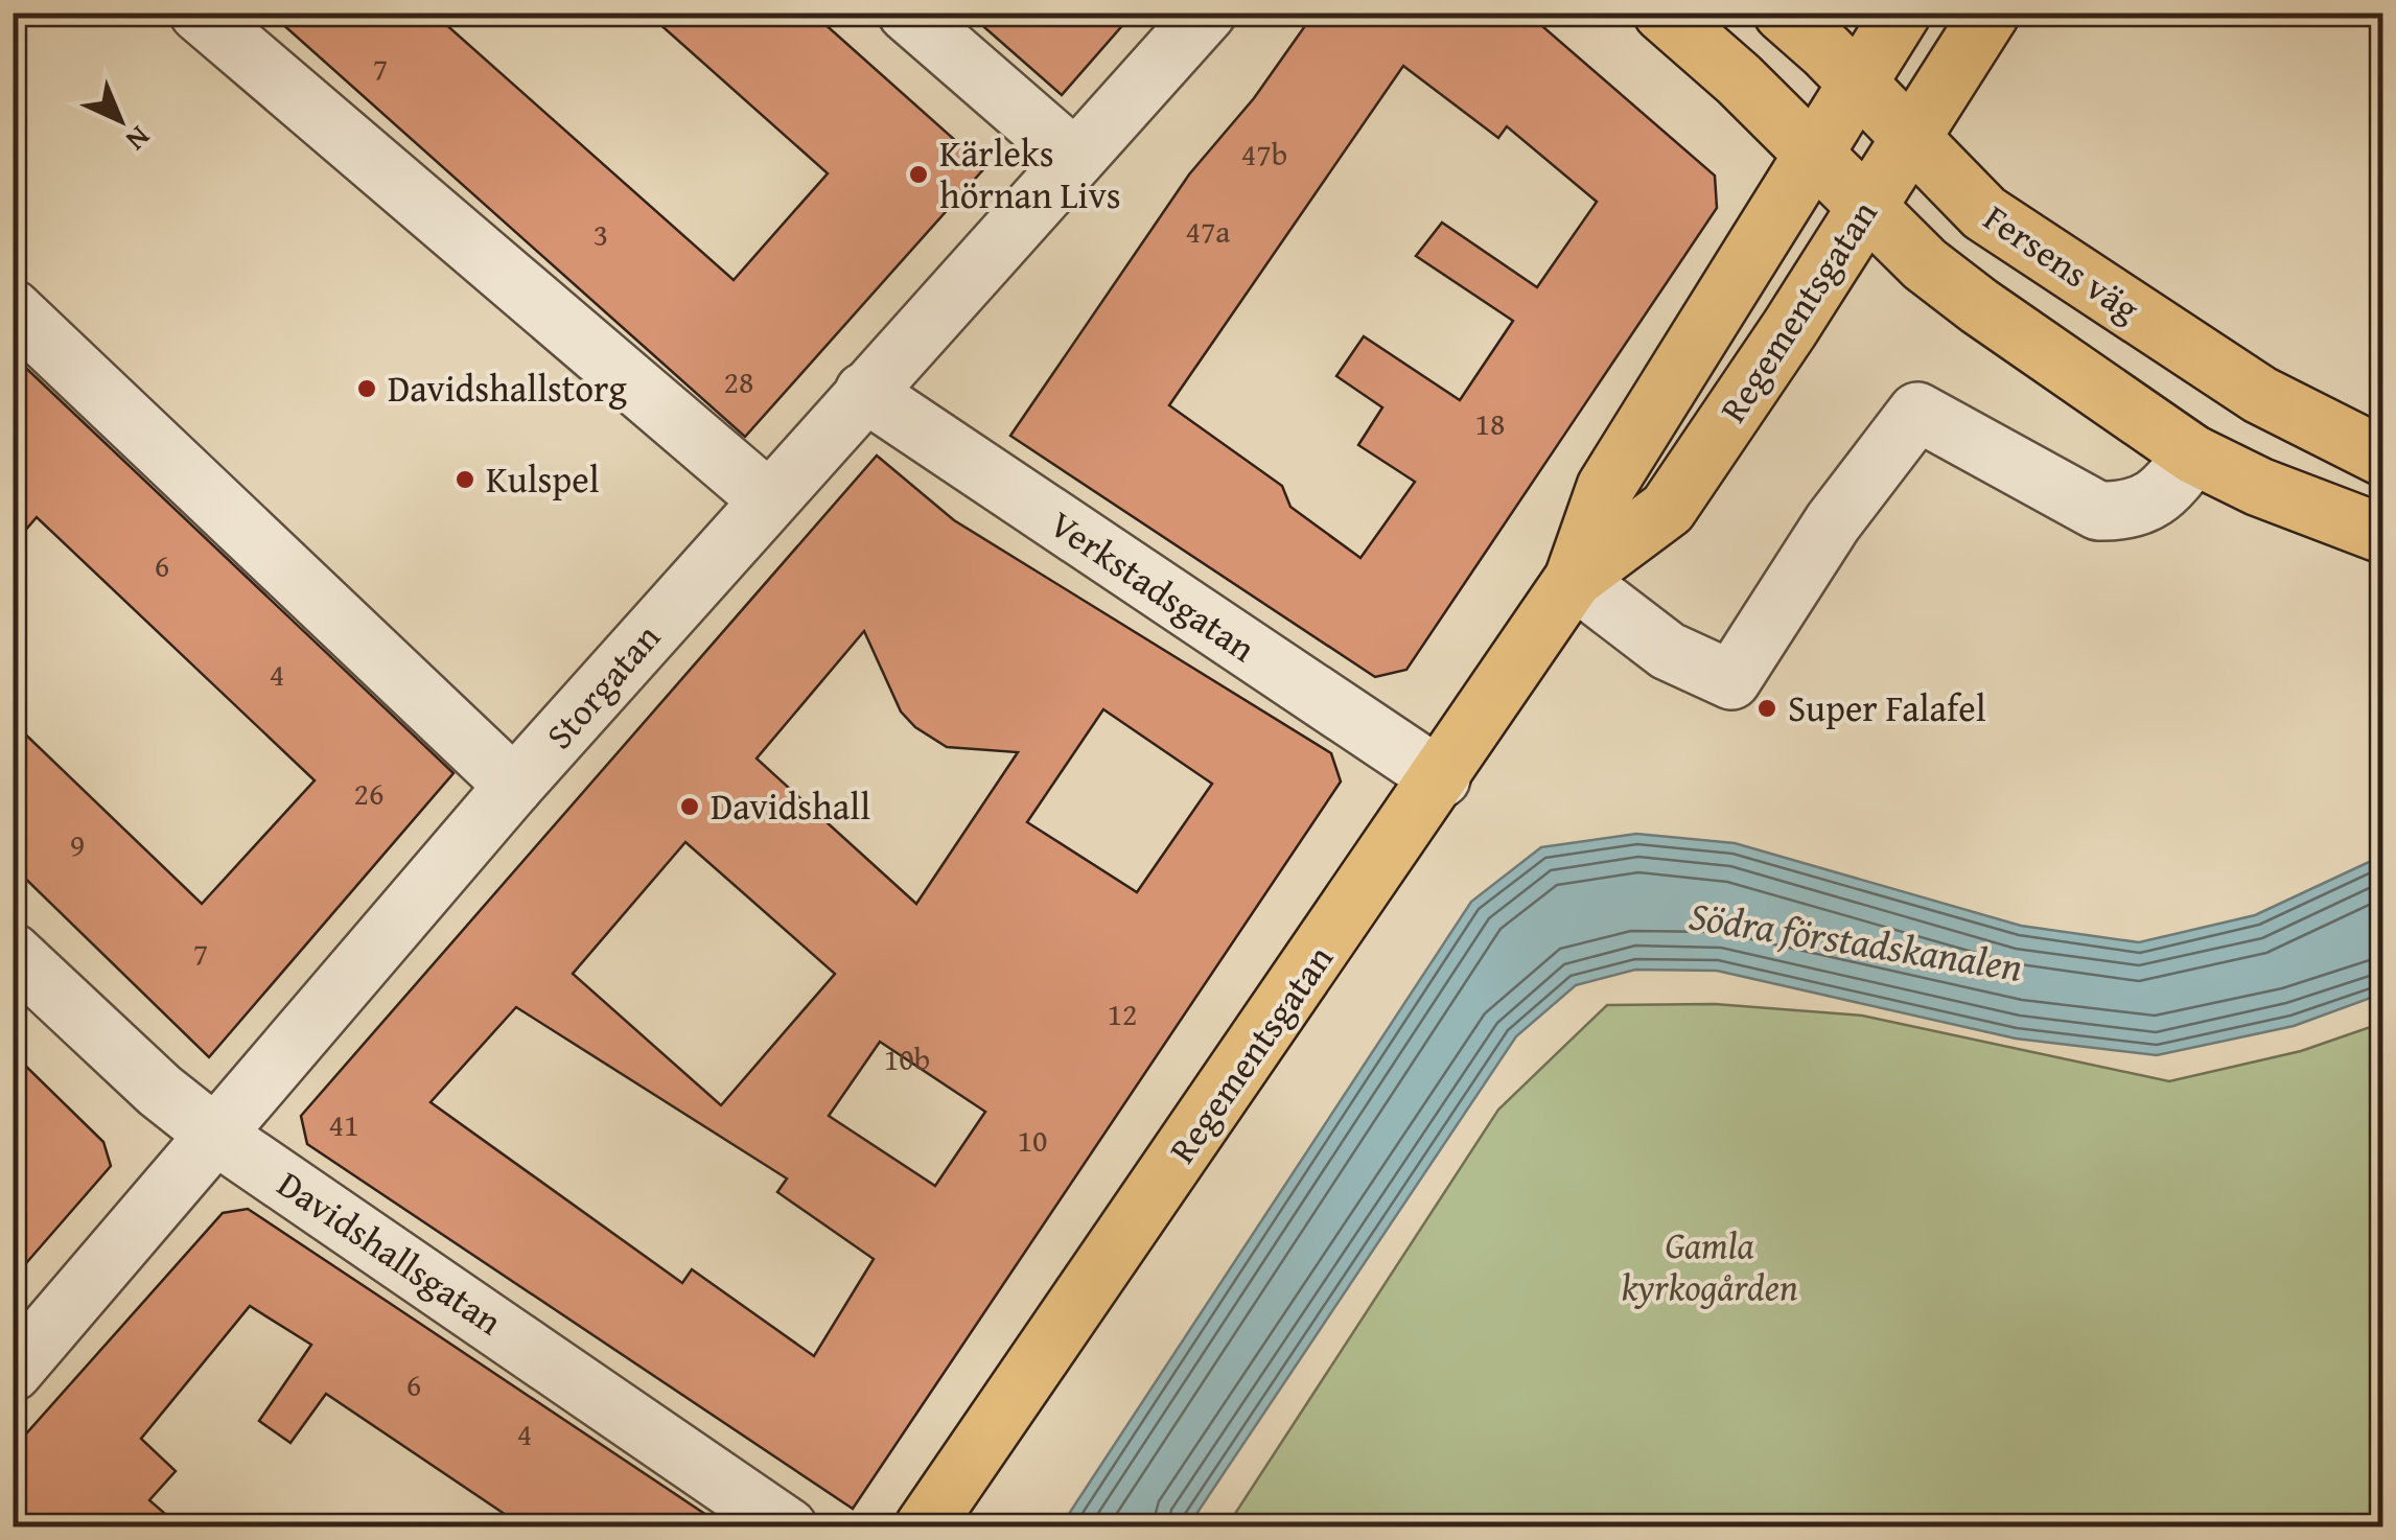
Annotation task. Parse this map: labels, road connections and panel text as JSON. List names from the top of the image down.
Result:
{
  "streets": {
    "main road": ["Fersens väg", "Regementsgatan"],
    "street": ["Verkstadsgatan", "Storgatan", "Davidshallsgatan"]
  },
  "crossings": [
    ["Fersens väg", "Regementsgatan"],
    ["Regementsgatan", "Verkstadsgatan"],
    ["Verkstadsgatan", "Storgatan"],
    ["Storgatan", "Davidshallsgatan"]
  ],
  "water": ["Södra förstadskanalen"],
  "parks": ["Gamla kyrkogården"],
  "places": [
    "Kärleks hörnan Livs",
    "Davidshallstorg",
    "Kulspel",
    "Super Falafel",
    "Davidshall"
  ],
  "house_numbers": [
    "7",
    "47b",
    "47a",
    "3",
    "28",
    "18",
    "6",
    "4",
    "26",
    "9",
    "7",
    "12",
    "10b",
    "41",
    "10",
    "6",
    "4"
  ],
  "north": "bottom right"
}
